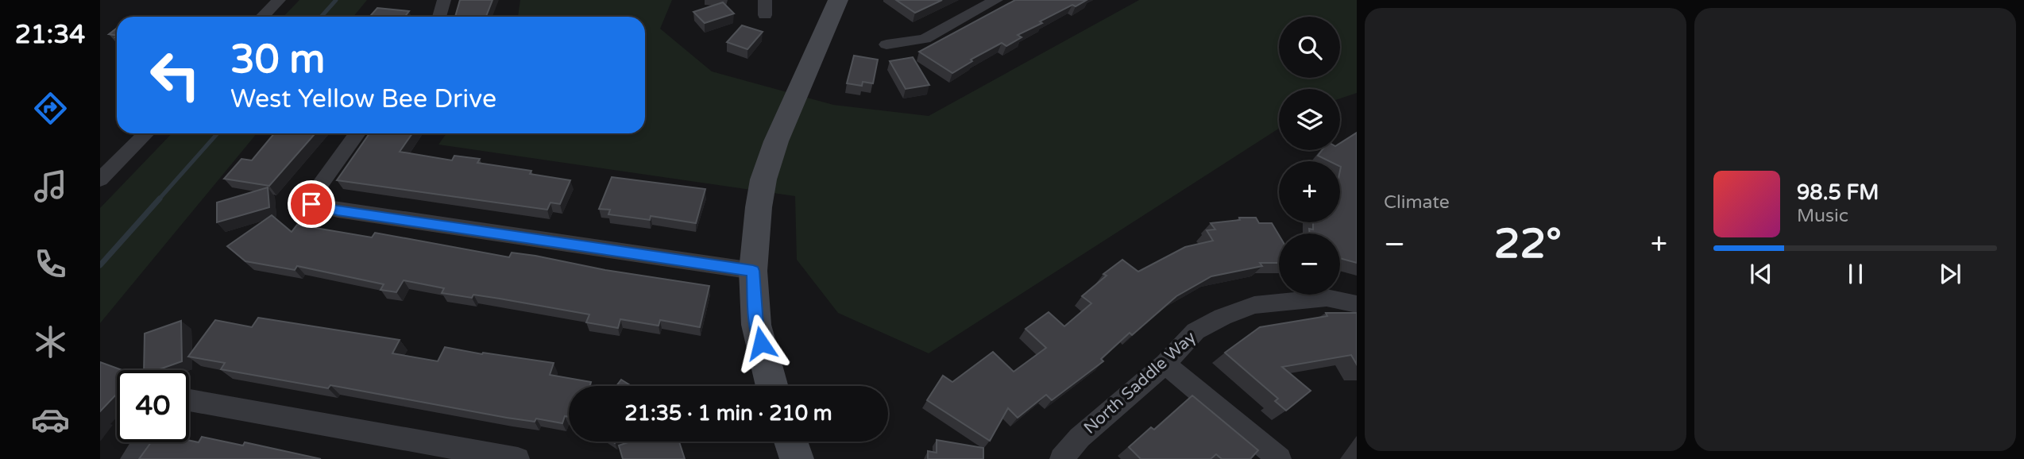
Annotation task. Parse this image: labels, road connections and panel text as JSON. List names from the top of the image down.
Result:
{
  "streets": {
    "street": ["North Saddle Way"]
  },
  "page": {
    "tabs": "21:34",
    "tile": "Climate",
    "map_buttons": ["+", "−"],
    "turn": ["30 m", "West Yellow Bee Drive"],
    "song": ["98.5 FM", "Music"],
    "heat": ["−", "22°", "+"],
    "limit": "40",
    "trip": "21:35 · 1 min · 210 m"
  }
}
